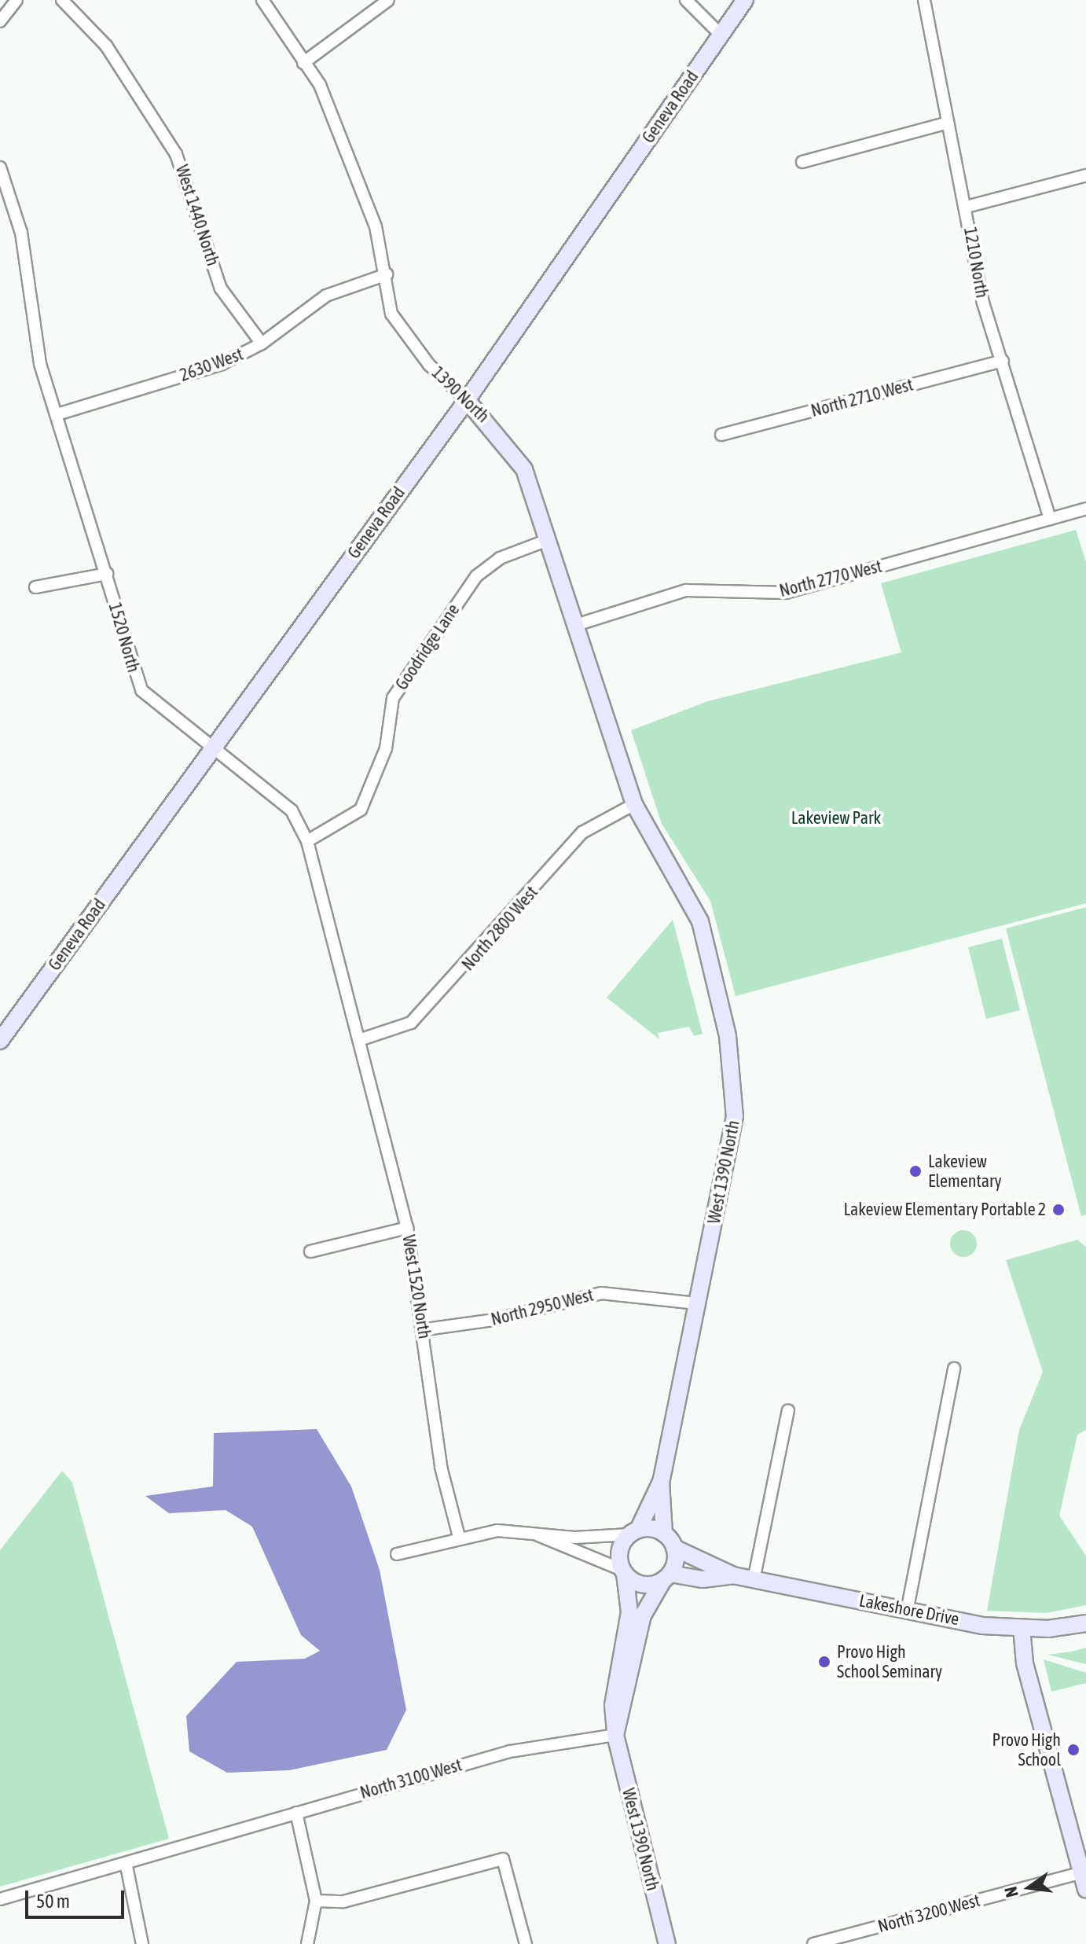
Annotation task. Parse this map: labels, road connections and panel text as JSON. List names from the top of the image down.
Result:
{
  "streets": {
    "street": [
      "Geneva Road",
      "West 1440 North",
      "1210 North",
      "2630 West",
      "1390 North",
      "North 2710 West",
      "North 2770 West",
      "1520 North",
      "Goodridge Lane",
      "North 2800 West",
      "West 1390 North",
      "West 1520 North",
      "North 2950 West",
      "Lakeshore Drive",
      "North 3100 West",
      "North 3200 West"
    ]
  },
  "crossings": [
    ["Geneva Road", "1390 North"],
    ["Geneva Road", "1520 North"],
    ["West 1440 North", "2630 West"],
    ["1210 North", "North 2710 West"],
    ["1210 North", "North 2770 West"],
    ["2630 West", "1390 North"],
    ["2630 West", "1520 North"],
    ["1390 North", "North 2770 West"],
    ["1390 North", "Goodridge Lane"],
    ["1390 North", "North 2800 West"],
    ["1390 North", "West 1390 North"],
    ["1520 North", "Goodridge Lane"],
    ["1520 North", "North 2800 West"],
    ["1520 North", "West 1520 North"],
    ["North 2800 West", "West 1390 North"],
    ["North 2800 West", "West 1520 North"],
    ["West 1390 North", "North 2950 West"],
    ["West 1390 North", "Lakeshore Drive"],
    ["West 1390 North", "North 3100 West"],
    ["West 1520 North", "North 2950 West"]
  ],
  "parks": ["Lakeview Park"],
  "places": [
    "Lakeview Elementary",
    "Lakeview Elementary Portable 2",
    "Provo High School Seminary",
    "Provo High School"
  ],
  "scale_bar": "50 m",
  "north": "left"
}
